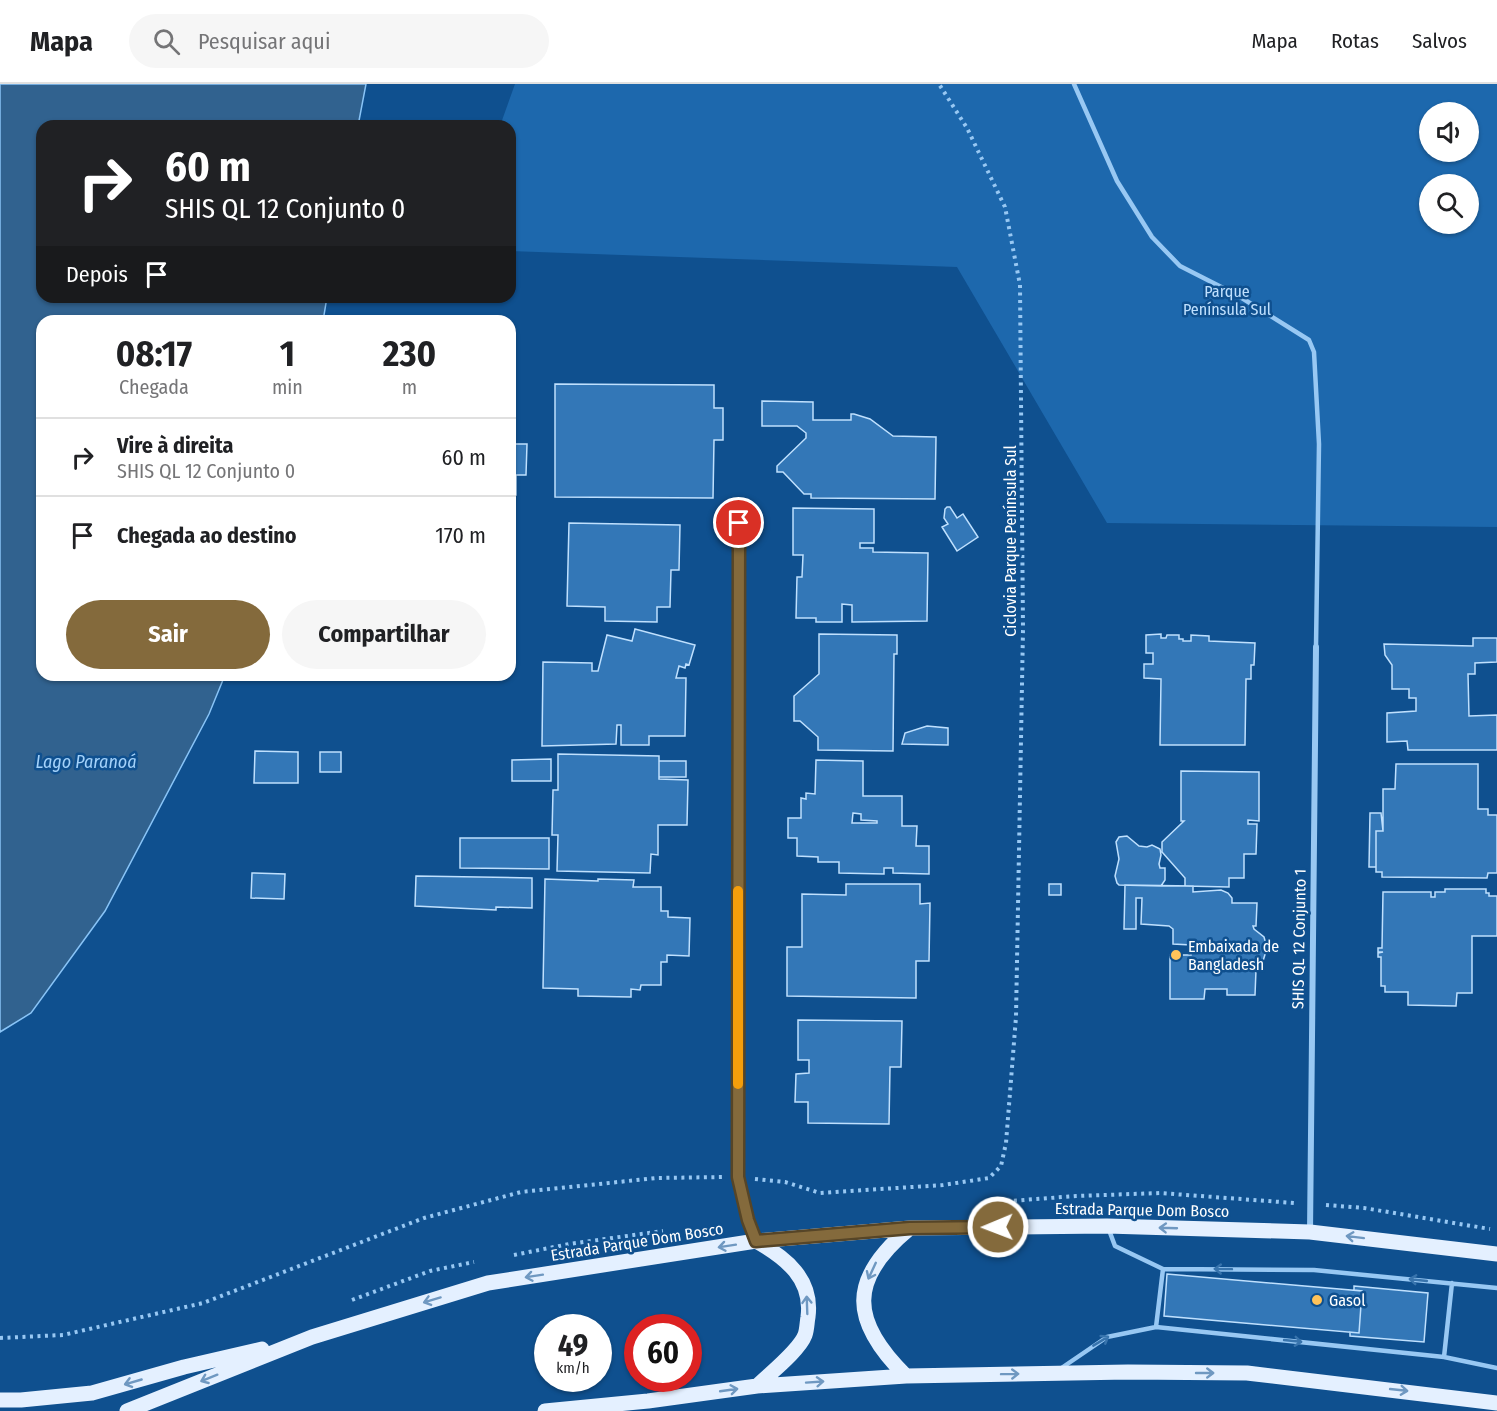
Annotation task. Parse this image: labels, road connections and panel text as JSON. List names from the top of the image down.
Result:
{
  "streets": {
    "main road": ["Estrada Parque Dom Bosco"],
    "street": ["SHIS QL 12 Conjunto 1"],
    "path": ["Ciclovia Parque Península Sul"]
  },
  "crossings": [
    ["SHIS QL 12 Conjunto 1", "Estrada Parque Dom Bosco"]
  ],
  "one_way": ["Estrada Parque Dom Bosco"],
  "water": ["Lago Paranoá"],
  "parks": ["Parque Península Sul"],
  "places": ["Embaixada de Bangladesh", "Gasol"],
  "page": {
    "header": "Mapa",
    "search": "Pesquisar aqui",
    "nav": ["Mapa", "Rotas", "Salvos"],
    "turn": ["60 m", "SHIS QL 12 Conjunto 0"],
    "then": "Depois",
    "eta": [
      "08:17",
      "Chegada",
      "1",
      "min",
      "230",
      "m"
    ],
    "list": [
      {
        "name": "Vire à direita",
        "note": "SHIS QL 12 Conjunto 0",
        "value": "60 m"
      },
      {
        "name": "Chegada ao destino",
        "value": "170 m"
      }
    ],
    "buttons": ["Sair", "Compartilhar"],
    "speed": "49 km/h",
    "limit": "60"
  }
}
